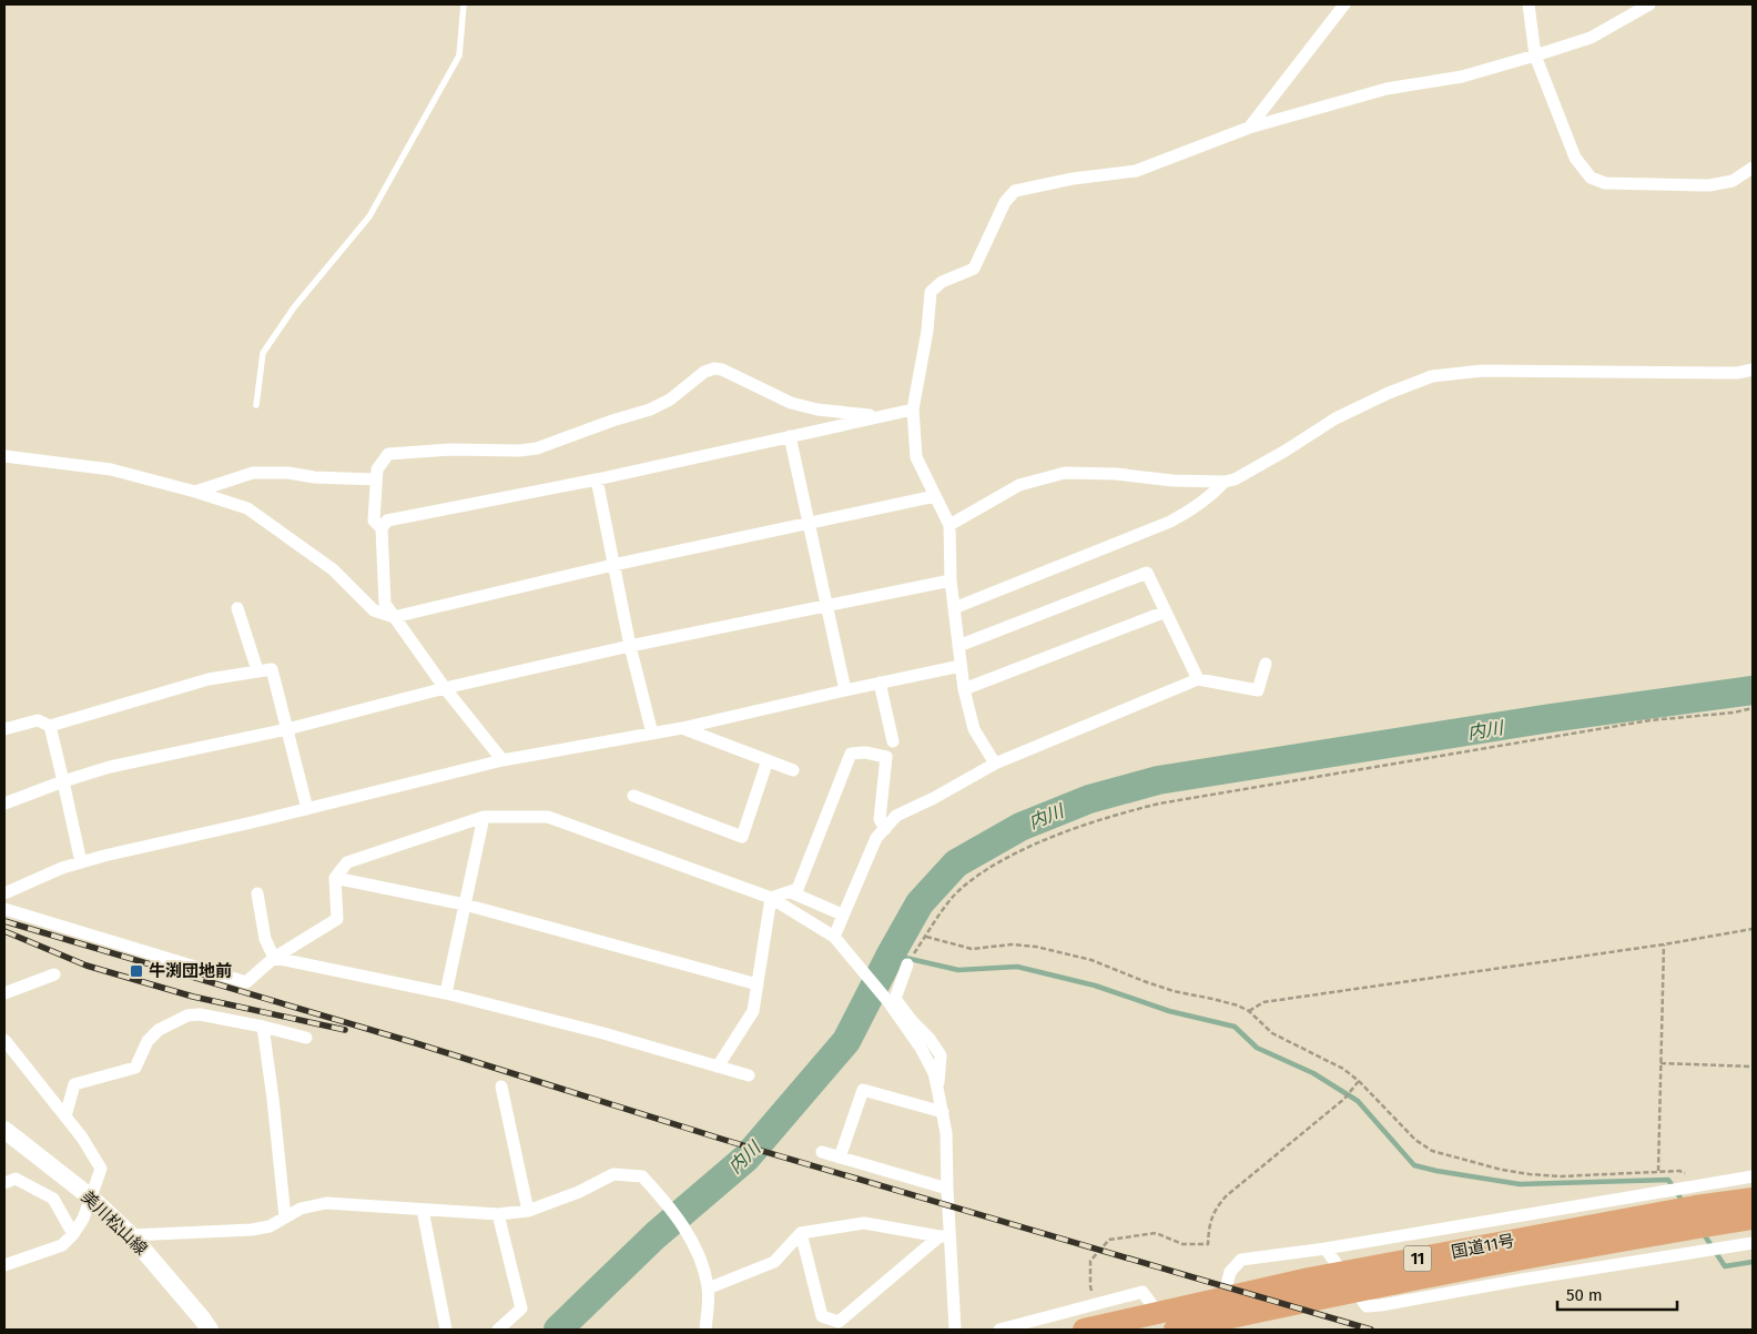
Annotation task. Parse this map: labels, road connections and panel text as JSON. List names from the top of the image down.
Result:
{
  "streets": {
    "highway": ["国道11号", "11"],
    "main road": ["美川松山線"]
  },
  "water": ["内川"],
  "places": {
    "transit": ["牛渕団地前"]
  },
  "scale_bar": "50 m"
}
